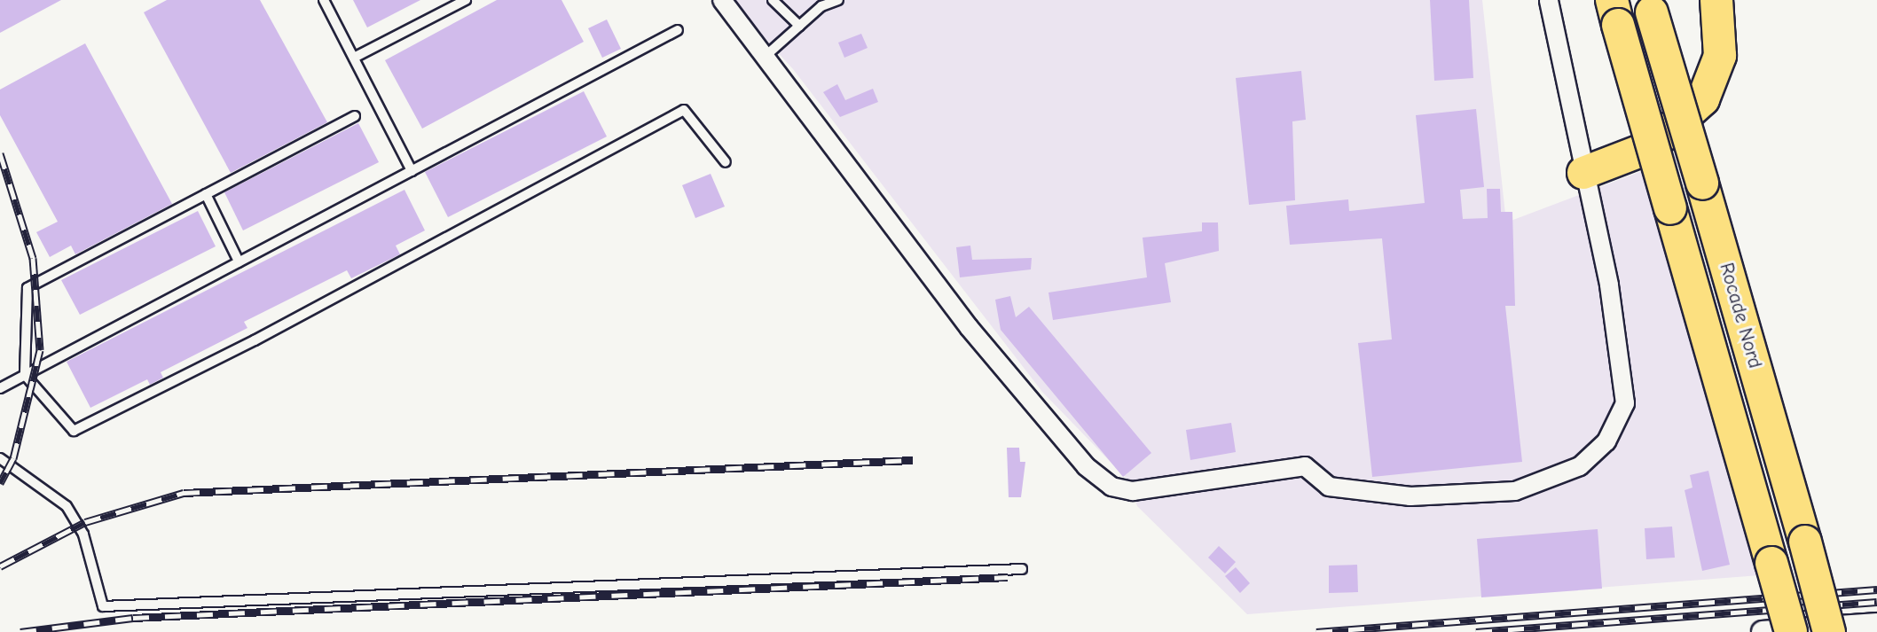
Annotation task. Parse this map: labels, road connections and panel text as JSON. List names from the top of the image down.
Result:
{
  "streets": {
    "highway": ["Rocade Nord"]
  }
}
